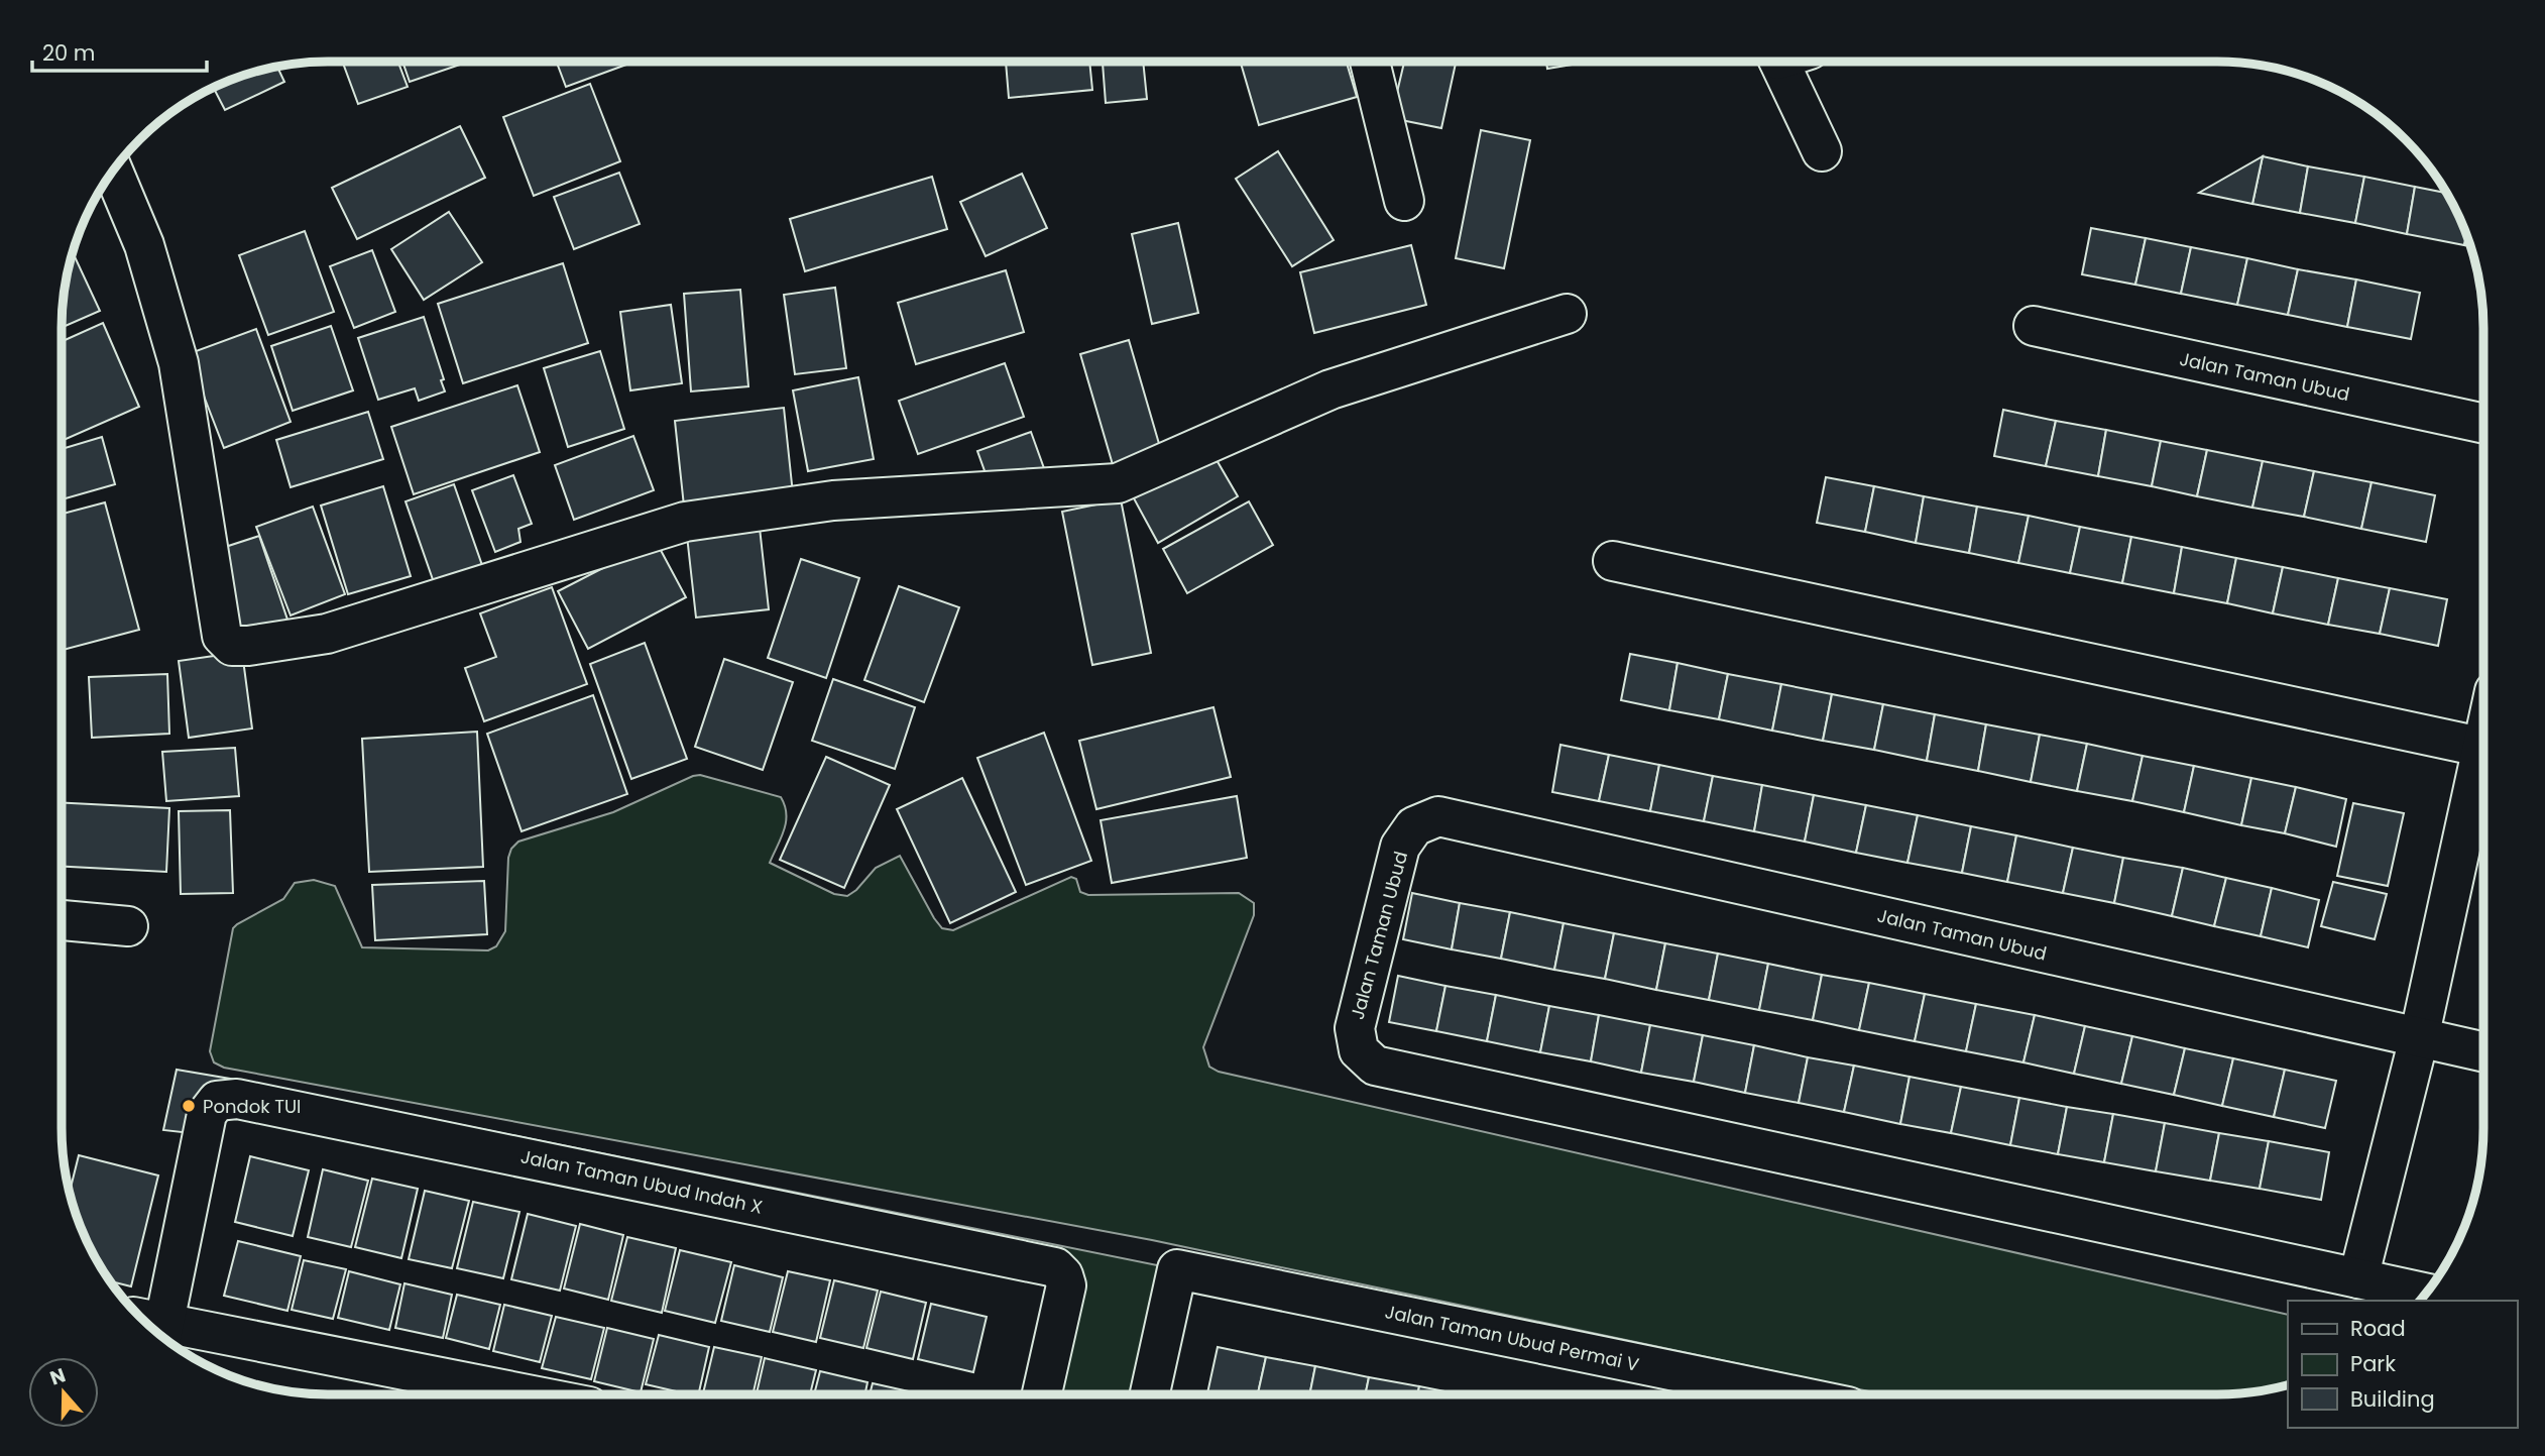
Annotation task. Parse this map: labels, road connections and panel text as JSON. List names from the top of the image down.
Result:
{
  "streets": {
    "street": ["Jalan Taman Ubud", "Jalan Taman Ubud Indah X", "Jalan Taman Ubud Permai V"]
  },
  "places": ["Pondok TUI"],
  "legend": ["Road", "Park", "Building"],
  "scale_bar": "20 m",
  "north": "top"
}
